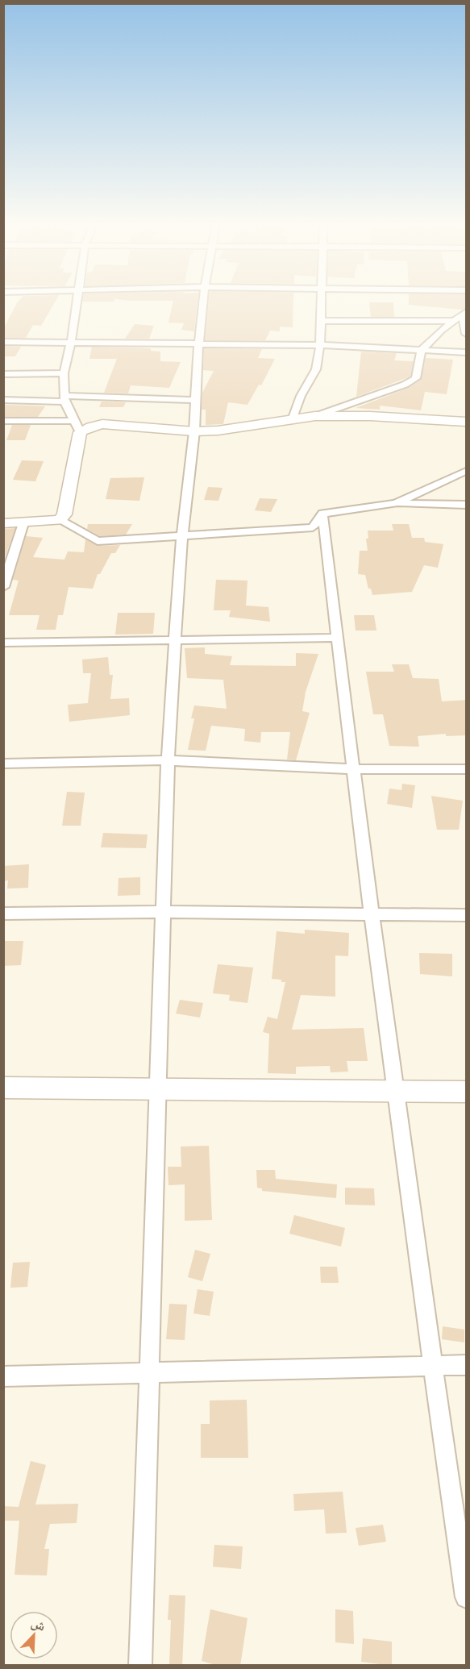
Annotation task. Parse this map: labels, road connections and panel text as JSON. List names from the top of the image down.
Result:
{
  "north": "top right"
}
